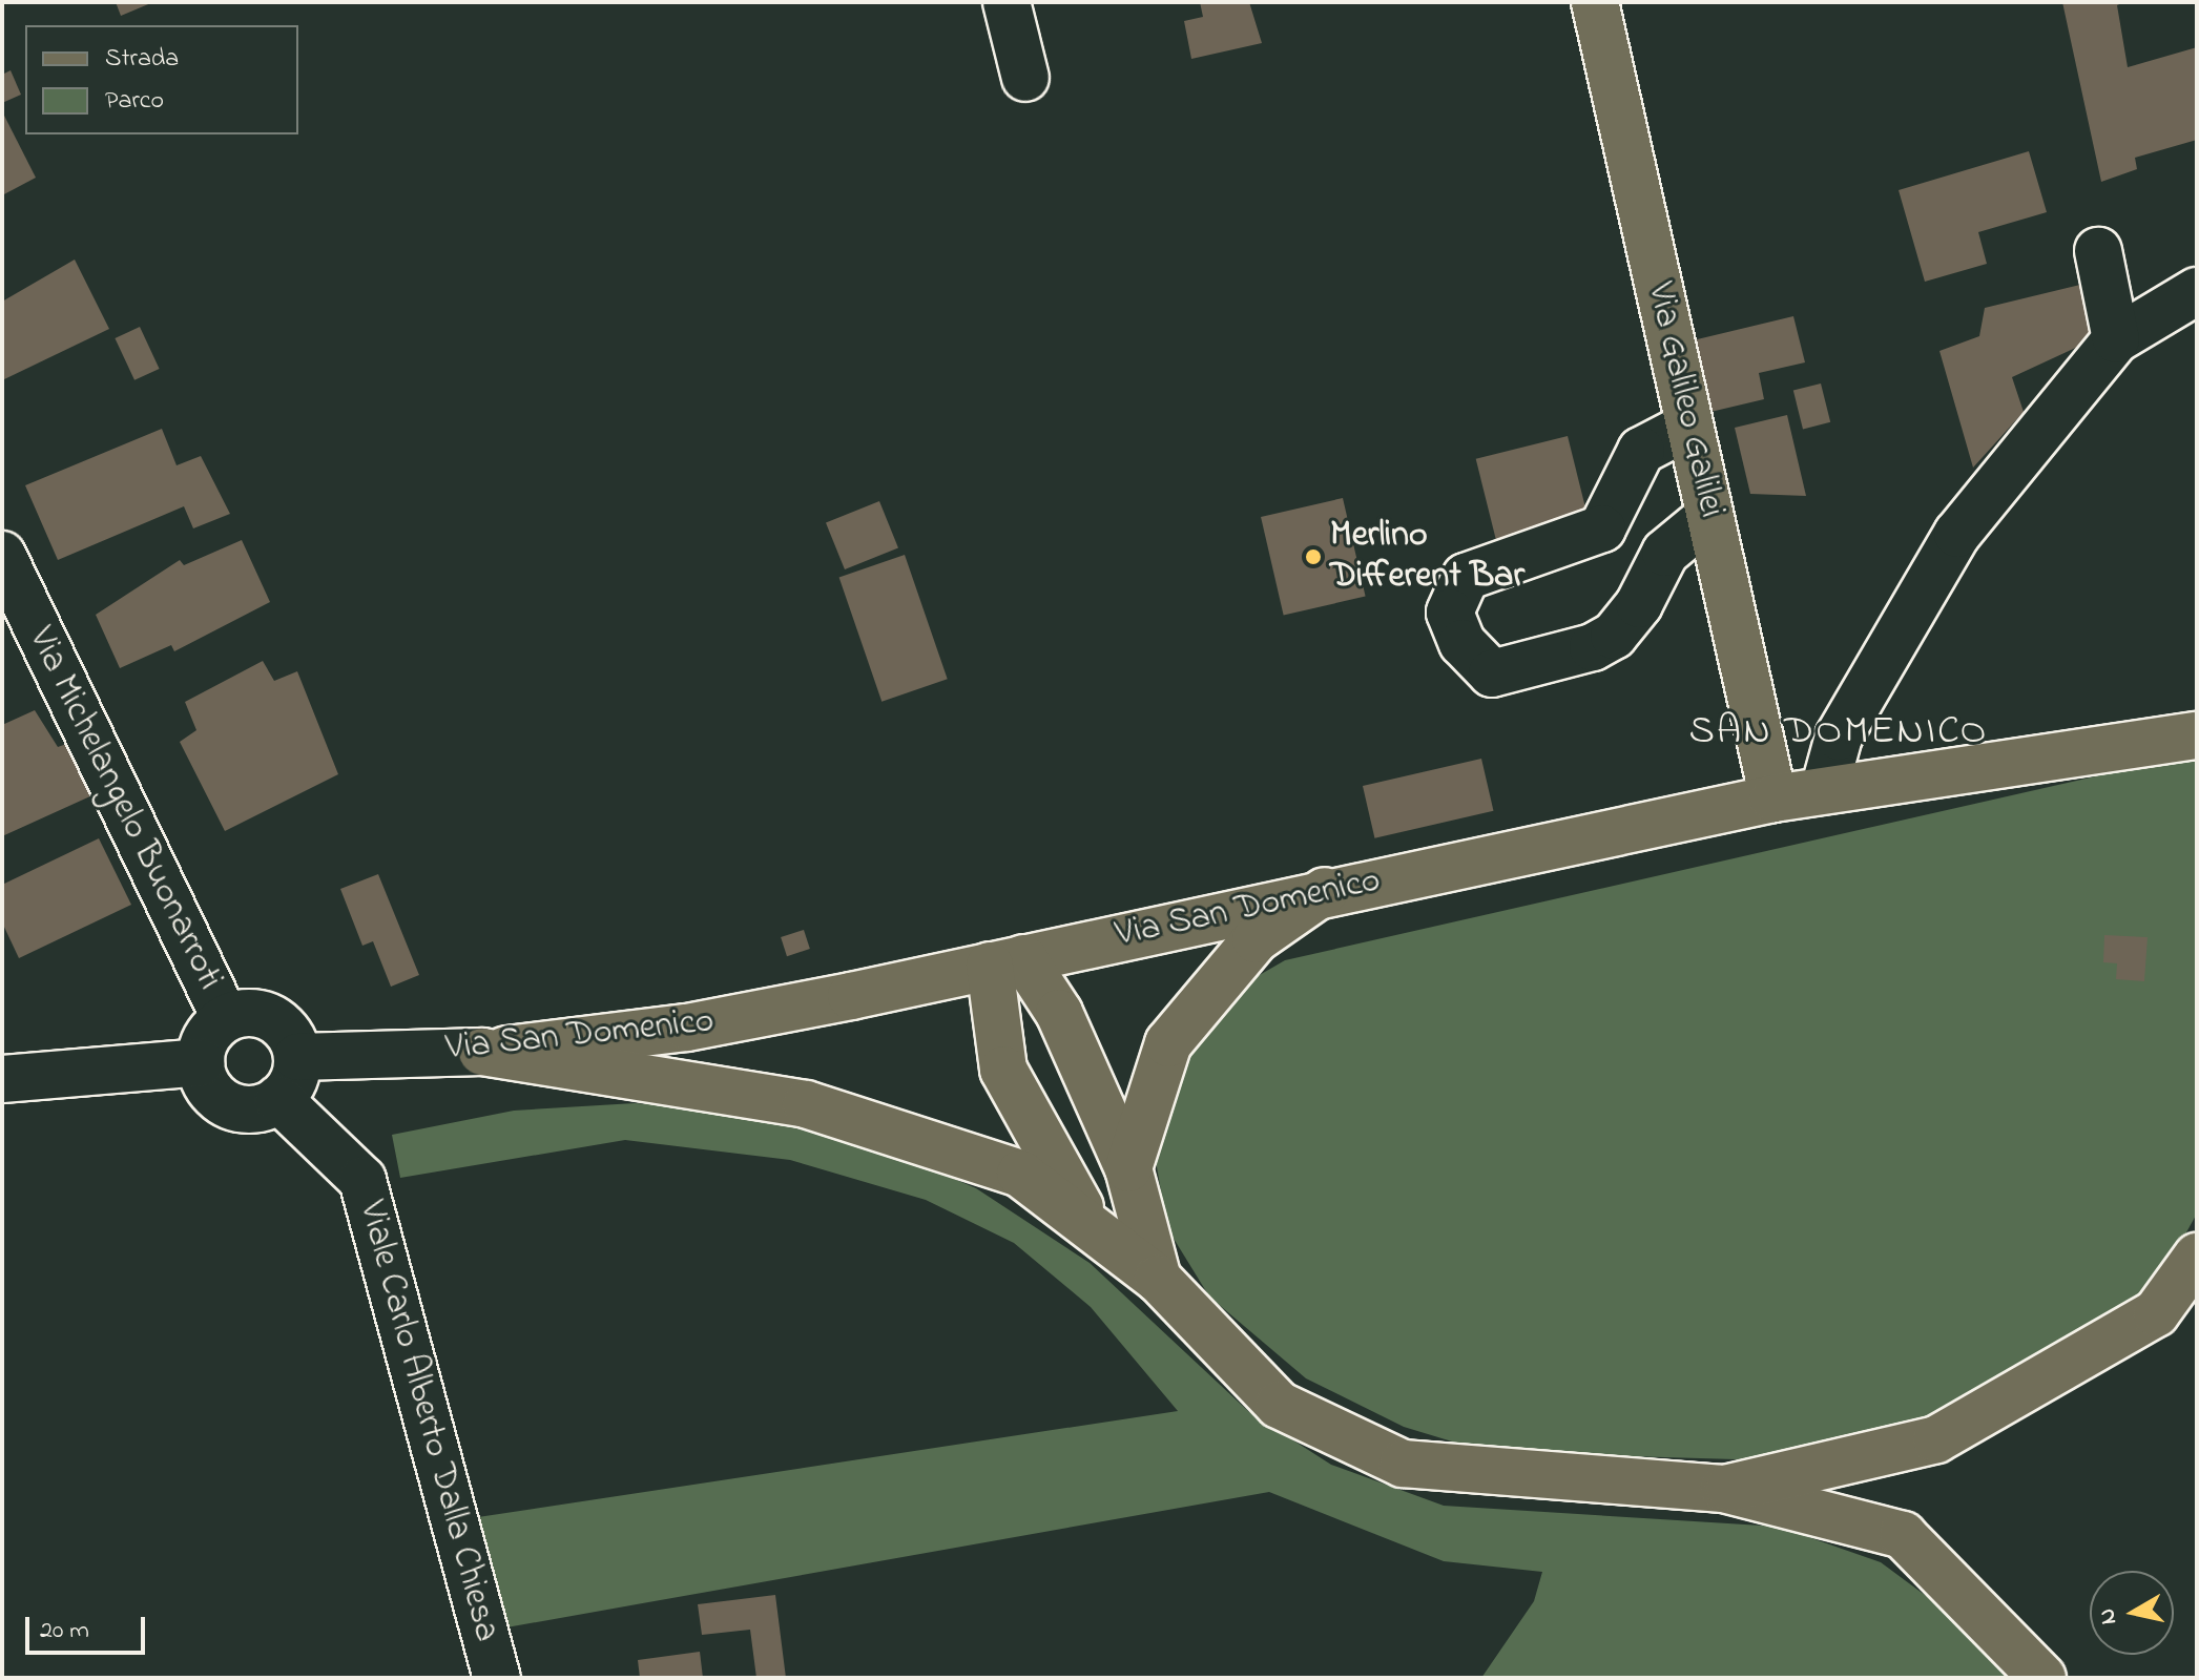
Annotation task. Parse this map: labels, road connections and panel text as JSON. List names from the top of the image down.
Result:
{
  "streets": {
    "main road": ["Via Galileo Galilei", "Via San Domenico"],
    "street": ["Via Michelangelo Buonarroti", "Viale Carlo Alberto Dalla Chiesa"]
  },
  "crossings": [
    ["Via Galileo Galilei", "Via San Domenico"],
    ["Via Michelangelo Buonarroti", "Via San Domenico"],
    ["Via Michelangelo Buonarroti", "Viale Carlo Alberto Dalla Chiesa"],
    ["Via San Domenico", "Viale Carlo Alberto Dalla Chiesa"]
  ],
  "districts": ["SAN DOMENICO"],
  "places": ["Merlino Different Bar"],
  "legend": ["Strada", "Parco"],
  "scale_bar": "20 m",
  "north": "left"
}
